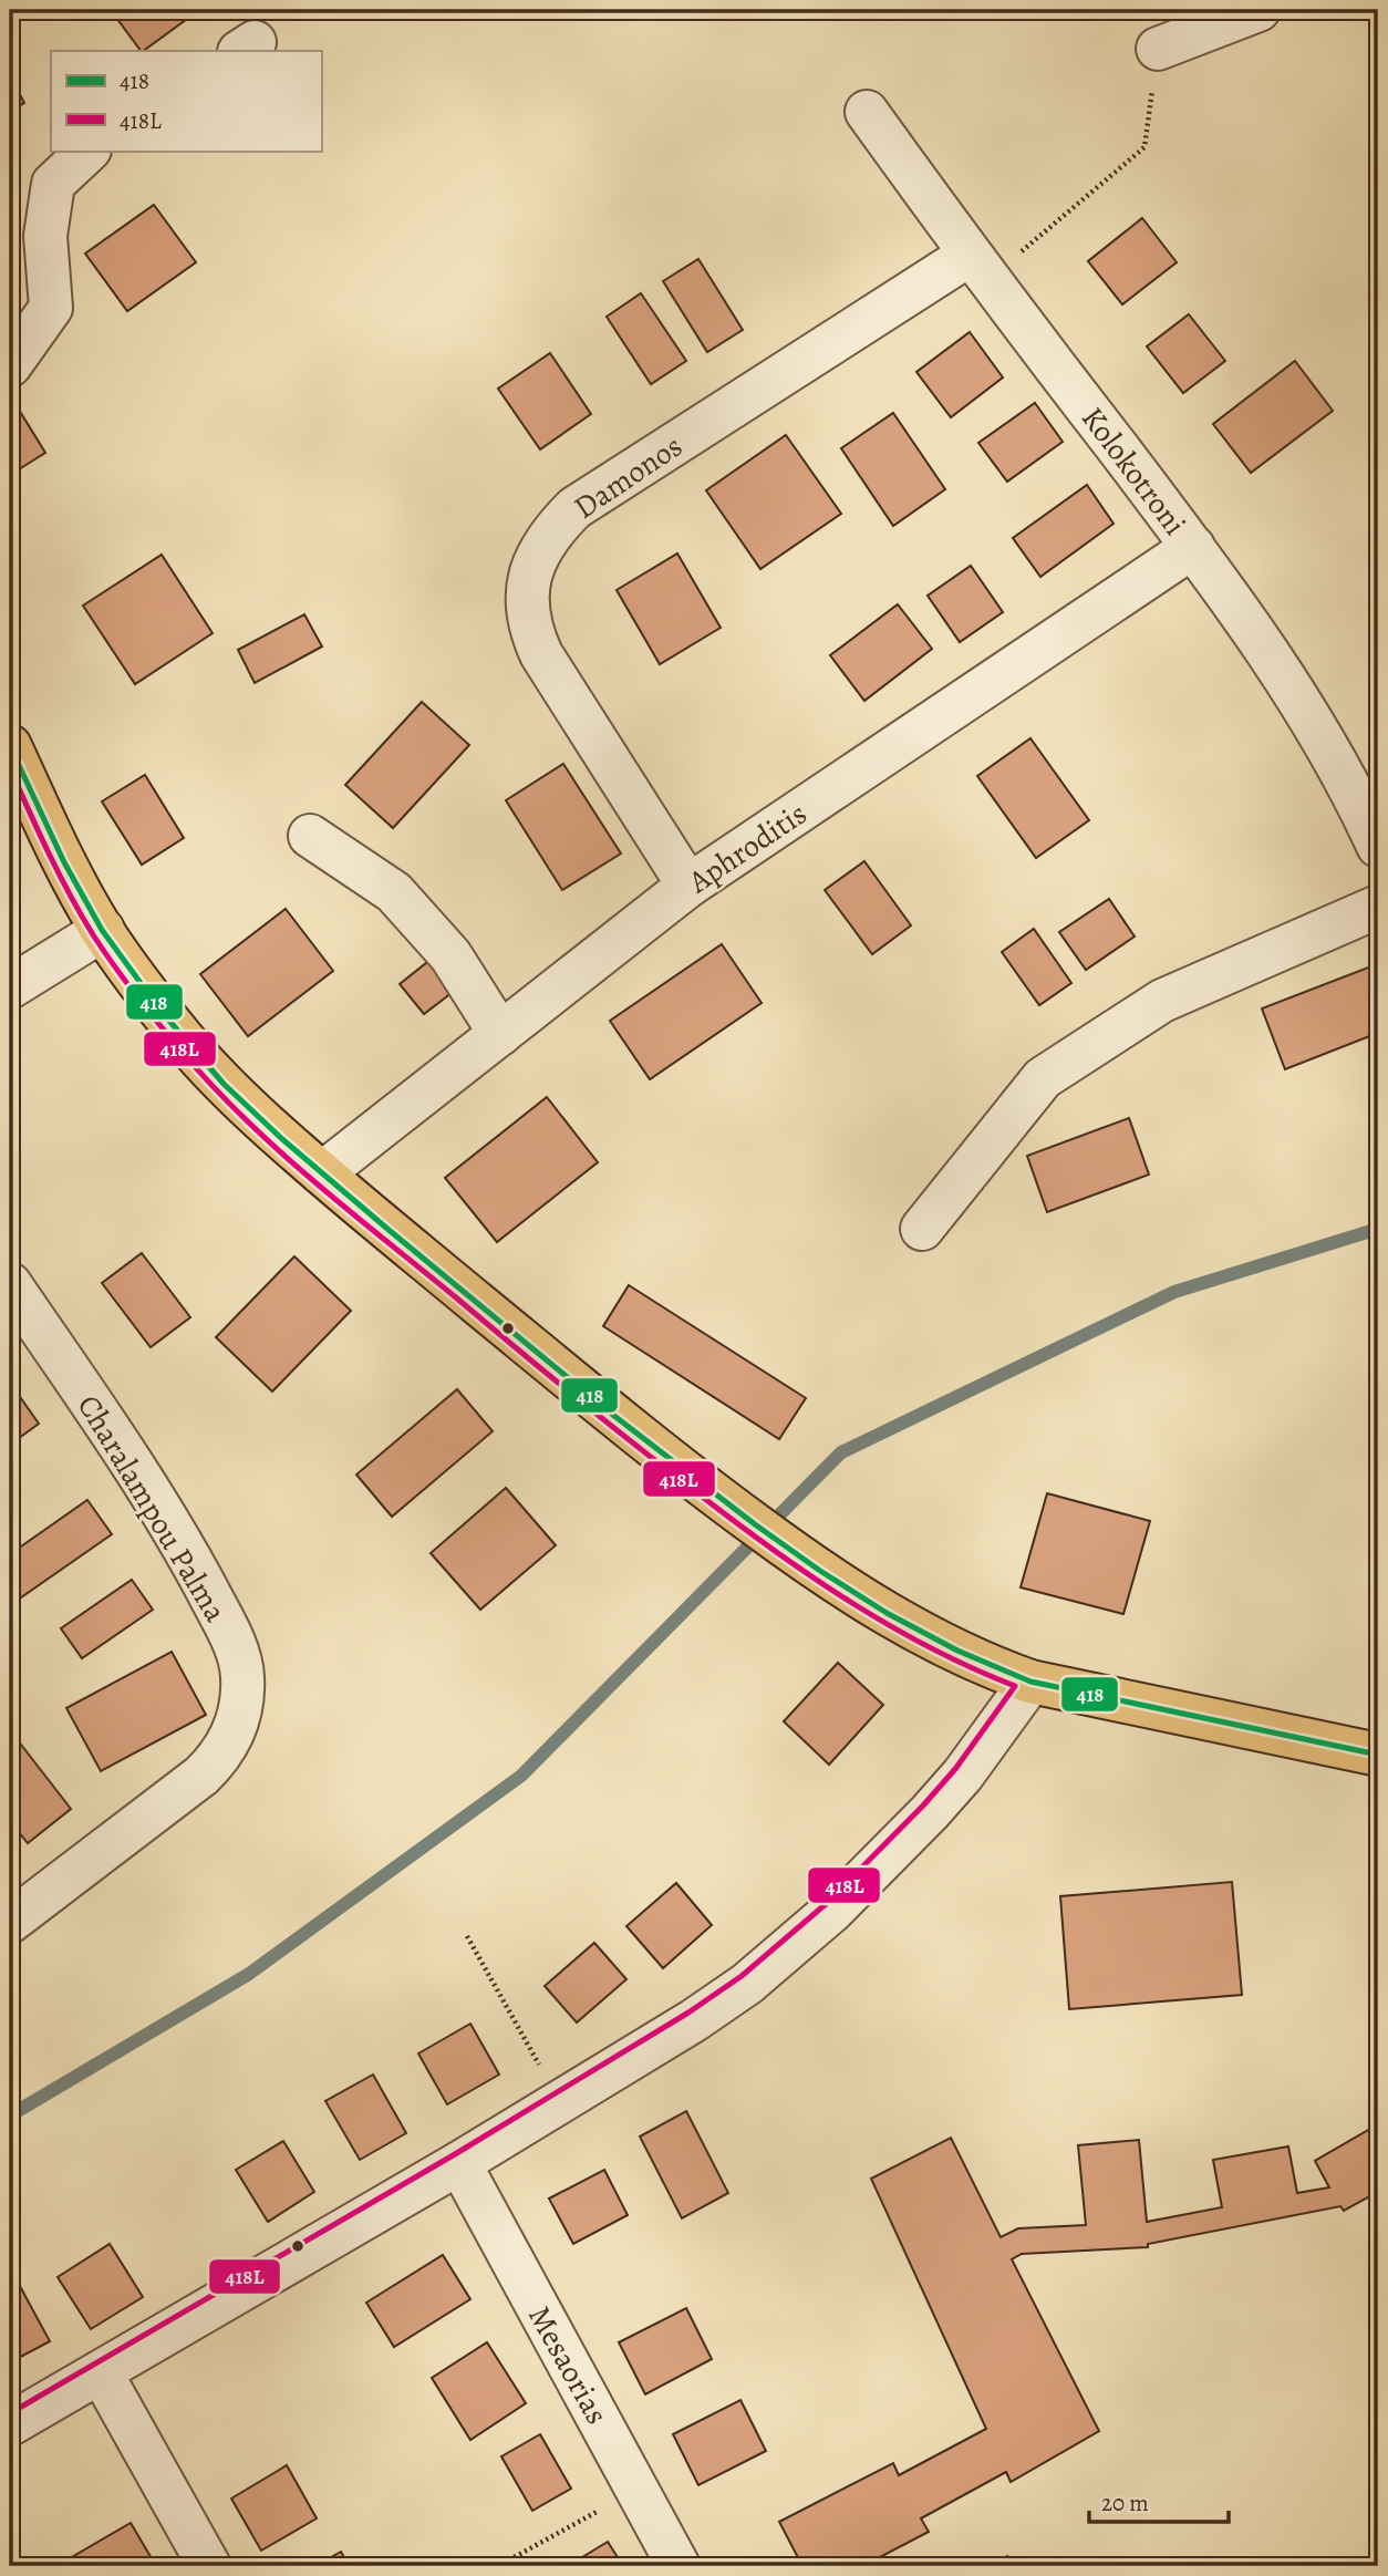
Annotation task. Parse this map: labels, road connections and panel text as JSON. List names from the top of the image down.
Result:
{
  "streets": {
    "street": [
      "Kolokotroni",
      "Damonos",
      "Aphroditis",
      "Charalampou Palma",
      "Mesaorias"
    ]
  },
  "crossings": [
    ["Kolokotroni", "Damonos"],
    ["Kolokotroni", "Aphroditis"],
    ["Damonos", "Aphroditis"]
  ],
  "lines": ["transit line 418", "transit line 418L"],
  "legend": ["418", "418L"],
  "scale_bar": "20 m"
}
